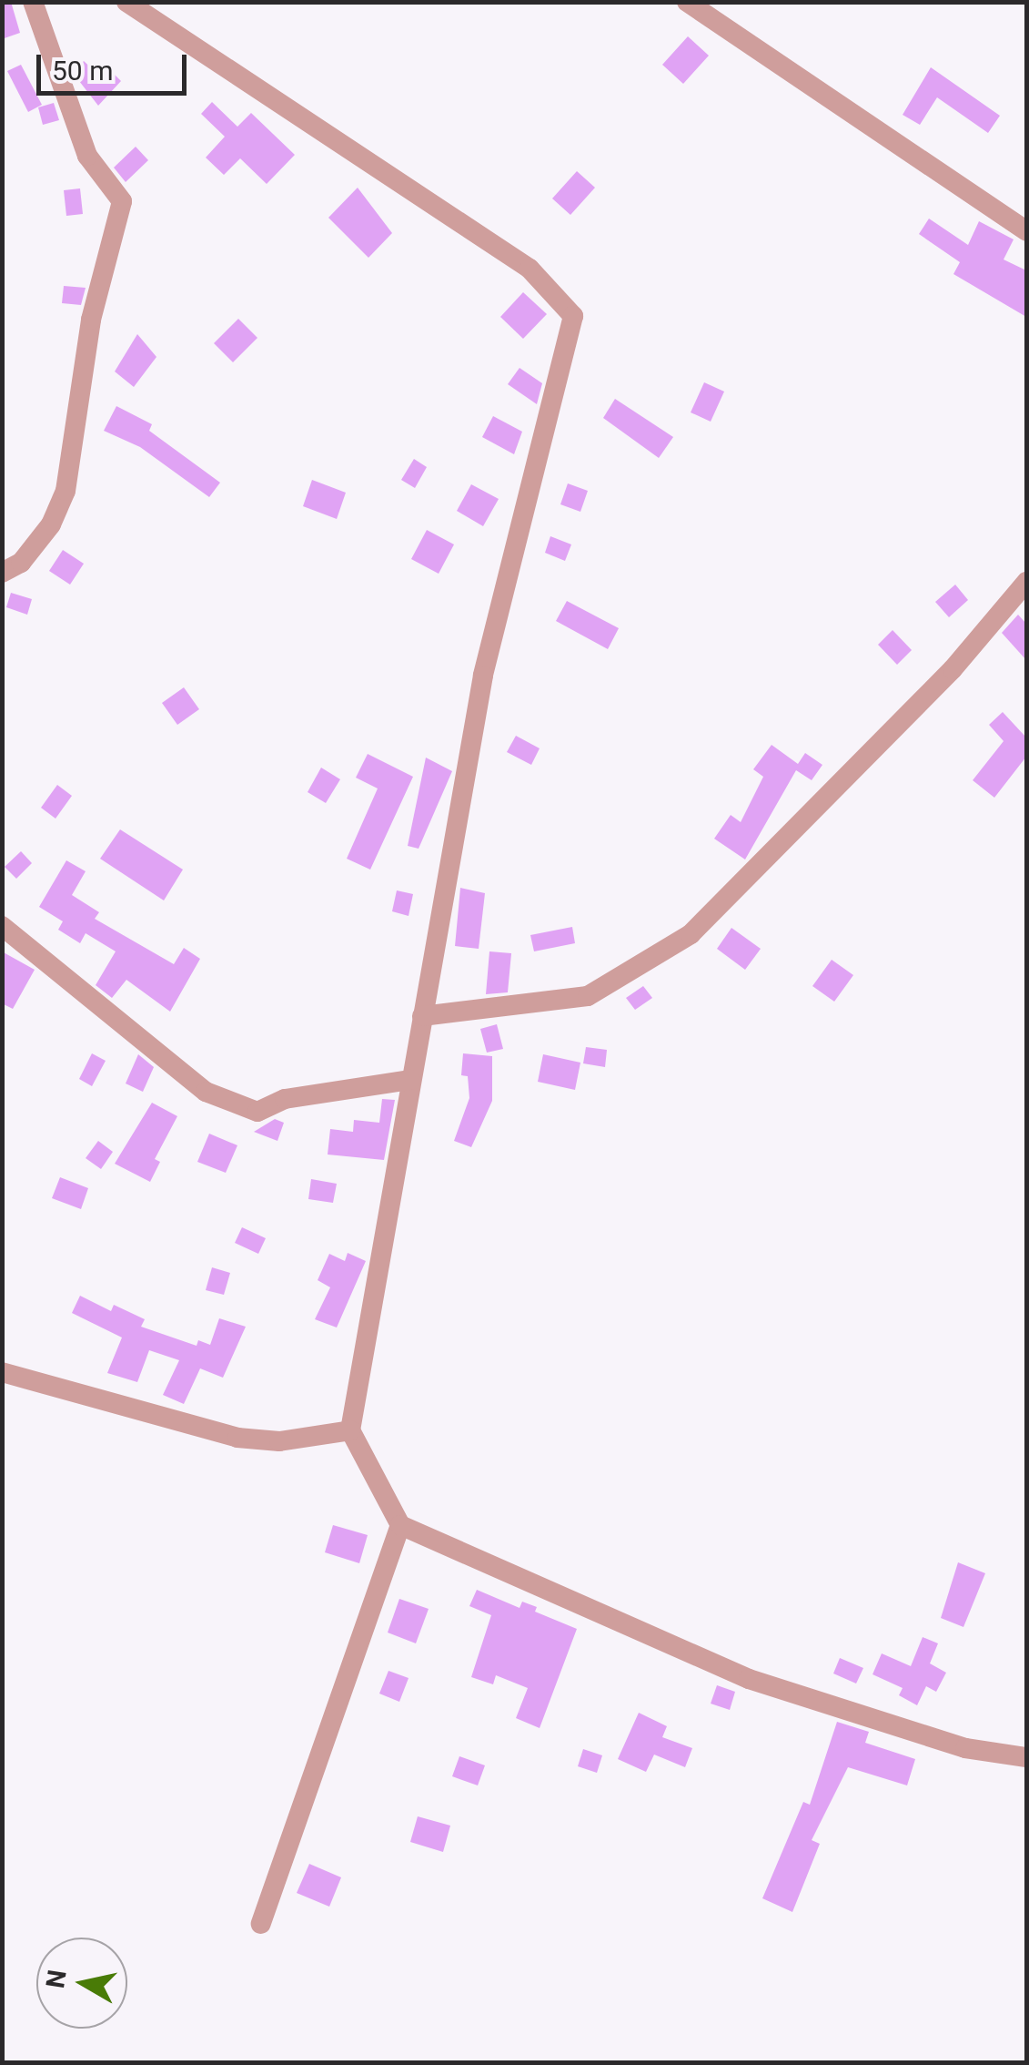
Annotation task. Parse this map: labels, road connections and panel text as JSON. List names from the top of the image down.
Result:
{
  "scale_bar": "50 m",
  "north": "left"
}
